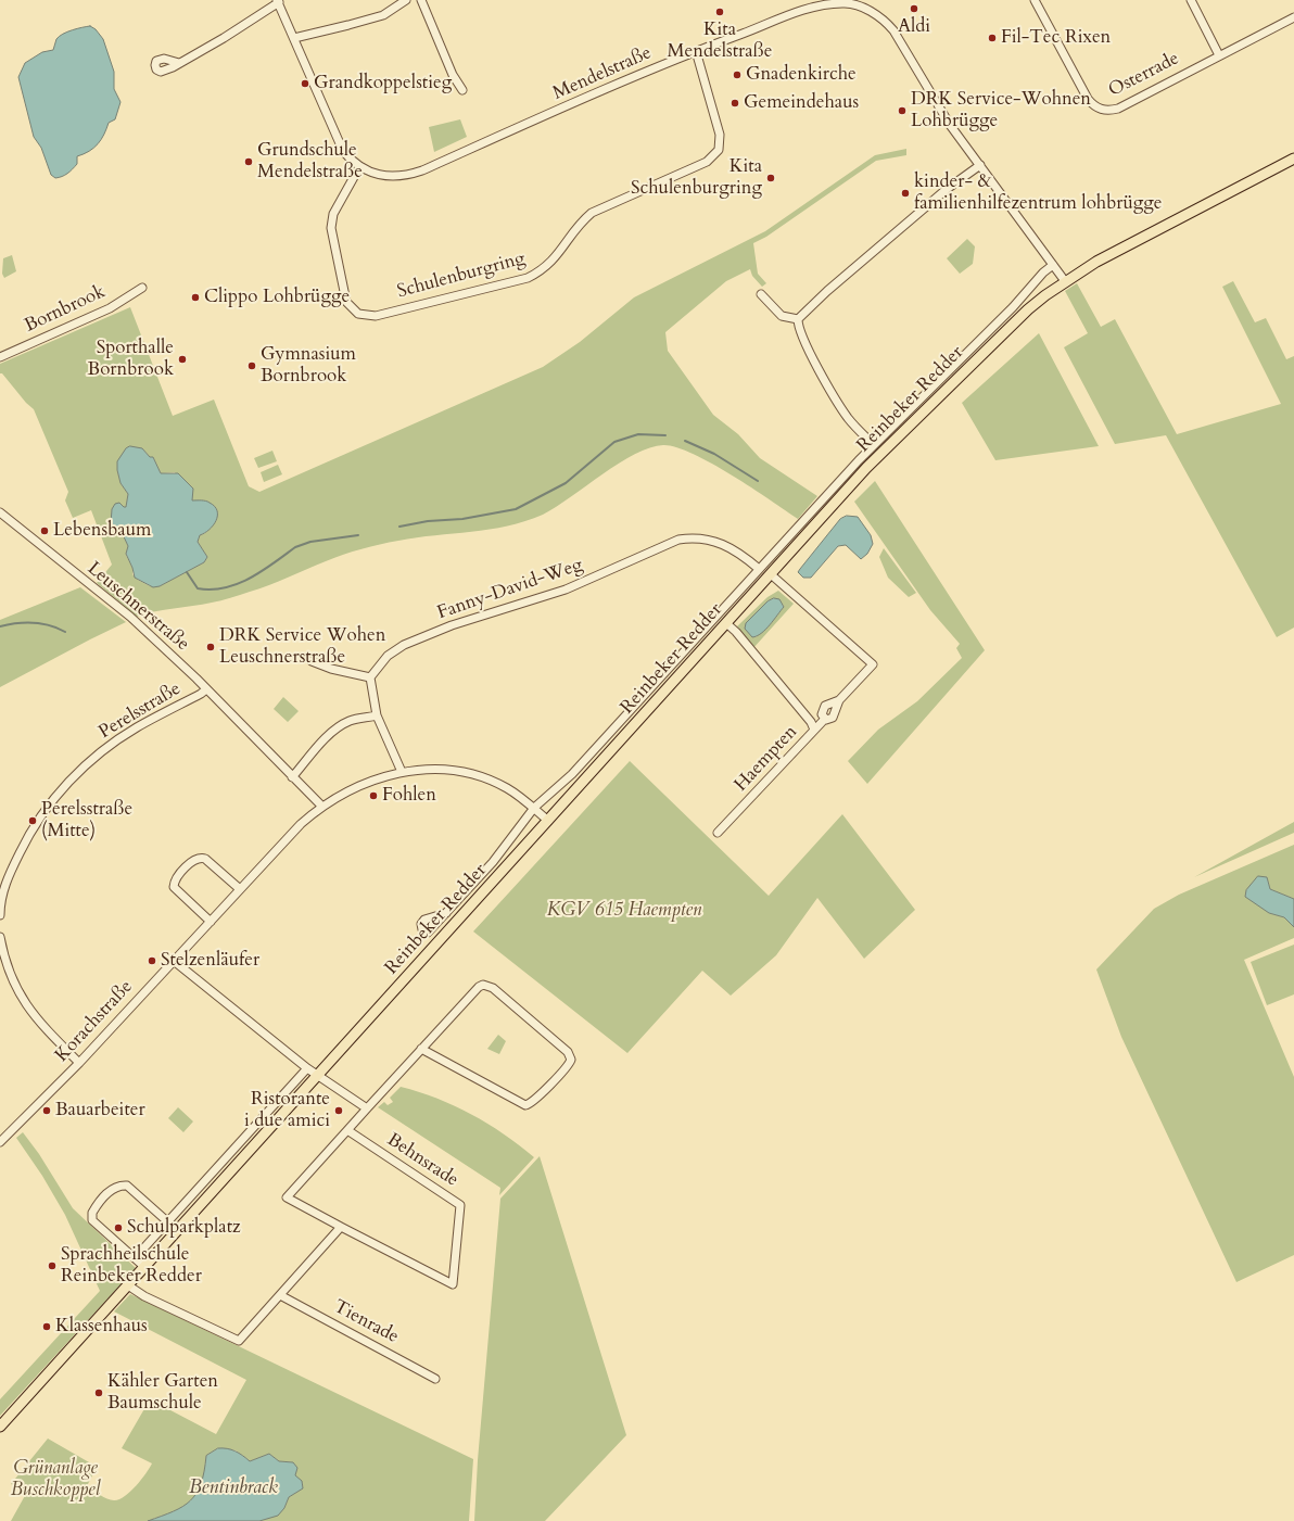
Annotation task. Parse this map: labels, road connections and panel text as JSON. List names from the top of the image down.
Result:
{
  "streets": {
    "main road": ["Reinbeker Redder"],
    "street": [
      "Mendelstraße",
      "Osterrade",
      "Schulenburgring",
      "Bornbrook",
      "Fanny-David-Weg",
      "Leuschnerstraße",
      "Perelsstraße",
      "Haempten",
      "Korachstraße",
      "Behnsrade",
      "Tienrade"
    ]
  },
  "crossings": [
    ["Mendelstraße", "Schulenburgring"],
    ["Mendelstraße", "Reinbeker Redder"],
    ["Reinbeker Redder", "Fanny-David-Weg"],
    ["Reinbeker Redder", "Haempten"],
    ["Reinbeker Redder", "Korachstraße"],
    ["Leuschnerstraße", "Perelsstraße"],
    ["Leuschnerstraße", "Korachstraße"]
  ],
  "water": ["Bentinbrack"],
  "parks": ["KGV 615 Haempten", "Grünanlage Buschkoppel"],
  "places": [
    "Aldi",
    "Kita Mendelstraße",
    "Fil-Tec Rixen",
    "Gnadenkirche",
    "Grandkoppelstieg",
    "Gemeindehaus",
    "DRK Service-Wohnen Lohbrügge",
    "Grundschule Mendelstraße",
    "Kita Schulenburgring",
    "kinder- & familienhilfezentrum lohbrügge",
    "Clippo Lohbrügge",
    "Sporthalle Bornbrook",
    "Gymnasium Bornbrook",
    "Lebensbaum",
    "DRK Service Wohen Leuschnerstraße",
    "Fohlen",
    "Perelsstraße (Mitte)",
    "Stelzenläufer",
    "Bauarbeiter",
    "Ristorante i due amici",
    "Schulparkplatz",
    "Sprachheilschule Reinbeker Redder",
    "Klassenhaus",
    "Kähler Garten Baumschule"
  ]
}
